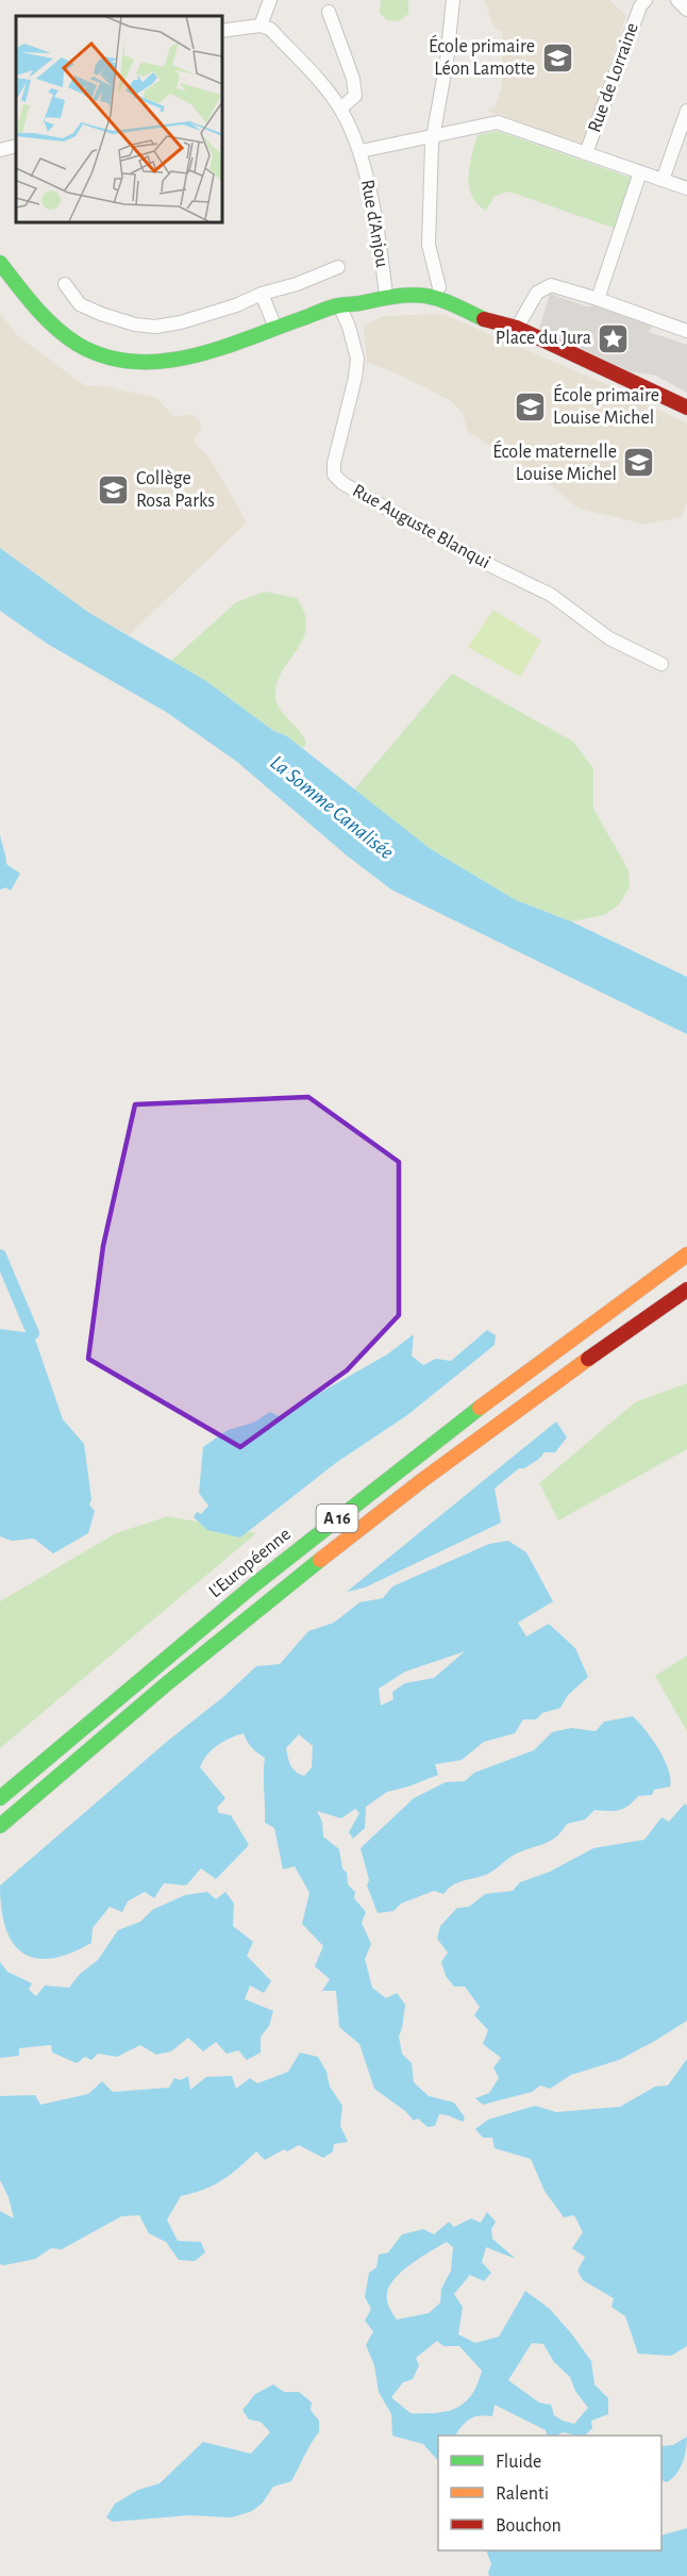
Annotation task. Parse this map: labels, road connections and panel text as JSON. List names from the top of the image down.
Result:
{
  "streets": {
    "main road": ["A 16", "L'Européenne"],
    "street": ["Rue de Lorraine", "Rue d'Anjou", "Rue Auguste Blanqui"]
  },
  "water": ["La Somme Canalisée"],
  "places": {
    "school or university": [
      "École primaire Léon Lamotte",
      "École primaire Louise Michel",
      "École maternelle Louise Michel",
      "Collège Rosa Parks"
    ],
    "place": ["Place du Jura"]
  },
  "legend": ["Fluide", "Ralenti", "Bouchon"]
}
